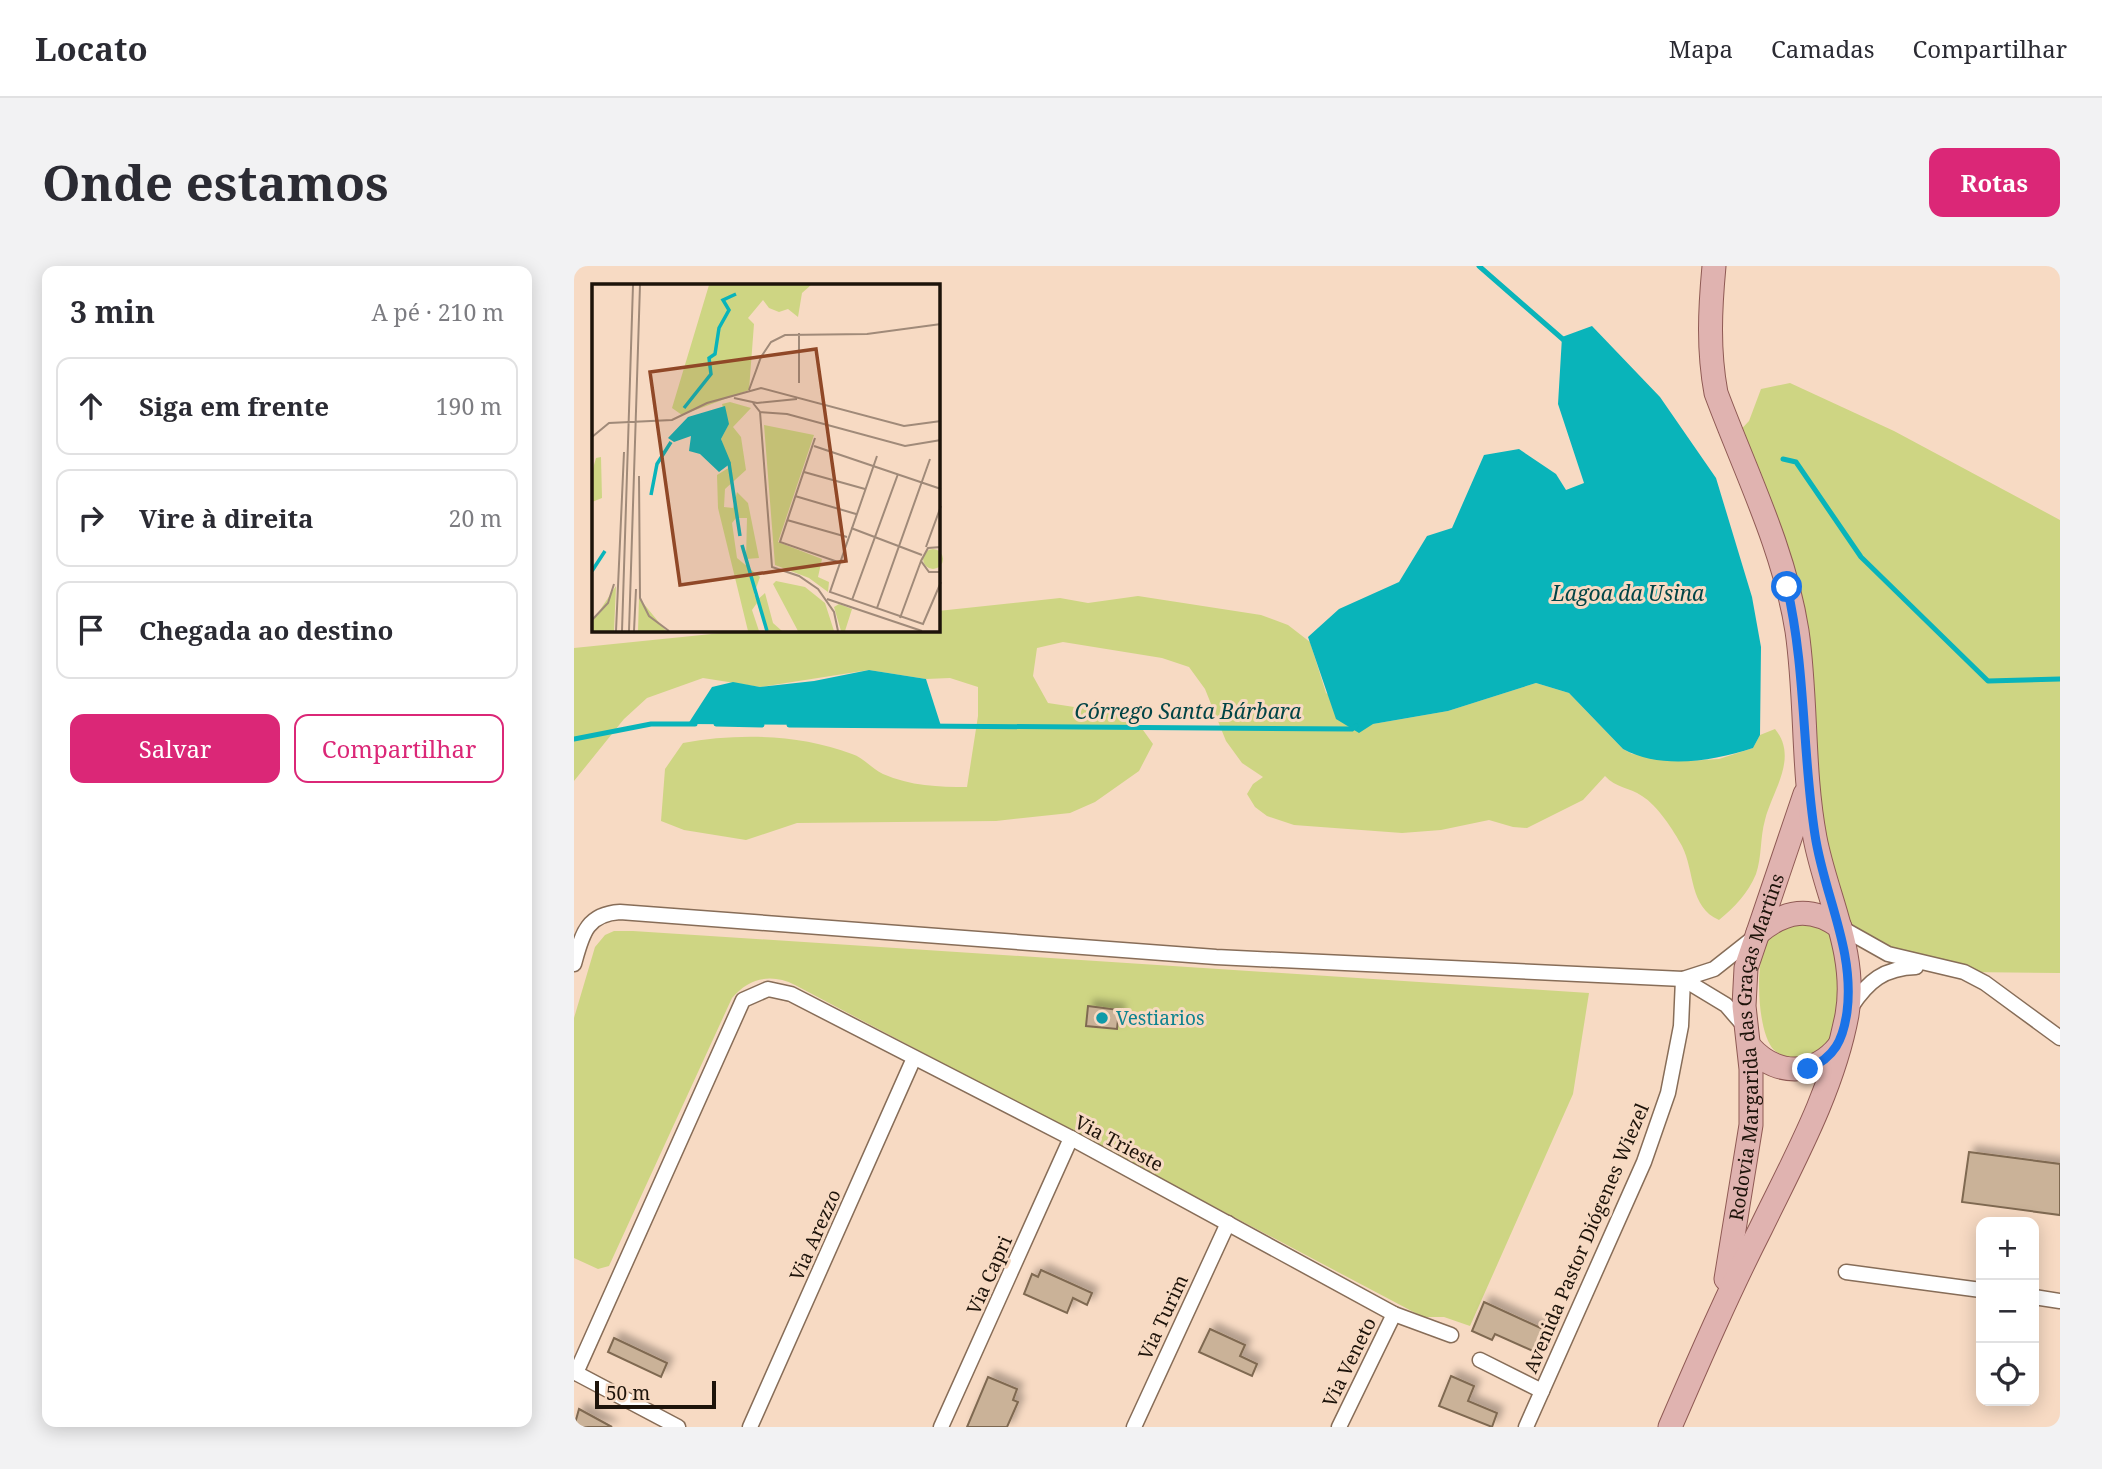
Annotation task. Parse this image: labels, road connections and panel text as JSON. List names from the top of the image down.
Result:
{
  "streets": {
    "main road": ["Rodovia Margarida das Graças Martins"],
    "street": [
      "Via Trieste",
      "Via Arezzo",
      "Avenida Pastor Diógenes Wiezel",
      "Via Capri",
      "Via Turim",
      "Via Veneto"
    ]
  },
  "crossings": [
    ["Via Trieste", "Via Arezzo"],
    ["Via Trieste", "Via Capri"],
    ["Via Trieste", "Via Turim"],
    ["Via Trieste", "Via Veneto"]
  ],
  "water": ["Lagoa da Usina", "Córrego Santa Bárbara"],
  "places": ["Vestiarios"],
  "scale_bar": "50 m",
  "page": {
    "header": "Locato",
    "nav": ["Mapa", "Camadas", "Compartilhar"],
    "buttons": [
      "Rotas",
      ["Salvar", "Compartilhar"]
    ],
    "title": "Onde estamos",
    "heading": ["3 min", "A pé · 210 m"],
    "list": [
      ["Siga em frente", "190 m"],
      ["Vire à direita", "20 m"],
      "Chegada ao destino"
    ],
    "map_buttons": ["+", "−"],
    "scale": "50 m"
  }
}
